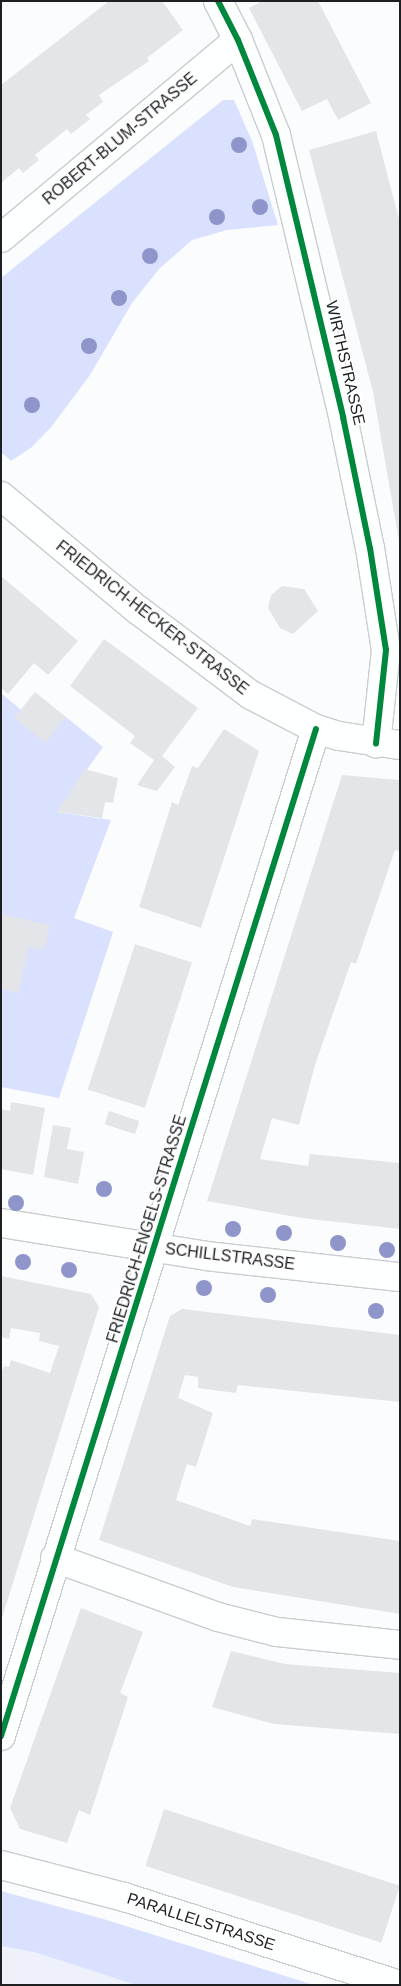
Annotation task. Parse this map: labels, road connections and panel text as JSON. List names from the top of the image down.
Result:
{
  "streets": {
    "street": [
      "ROBERT-BLUM-STRASSE",
      "WIRTHSTRASSE",
      "FRIEDRICH-HECKER-STRASSE",
      "FRIEDRICH-ENGELS-STRASSE",
      "SCHILLSTRASSE",
      "PARALLELSTRASSE"
    ]
  },
  "crossings": [
    ["ROBERT-BLUM-STRASSE", "WIRTHSTRASSE"],
    ["WIRTHSTRASSE", "FRIEDRICH-HECKER-STRASSE"],
    ["FRIEDRICH-HECKER-STRASSE", "FRIEDRICH-ENGELS-STRASSE"],
    ["FRIEDRICH-ENGELS-STRASSE", "SCHILLSTRASSE"]
  ]
}
